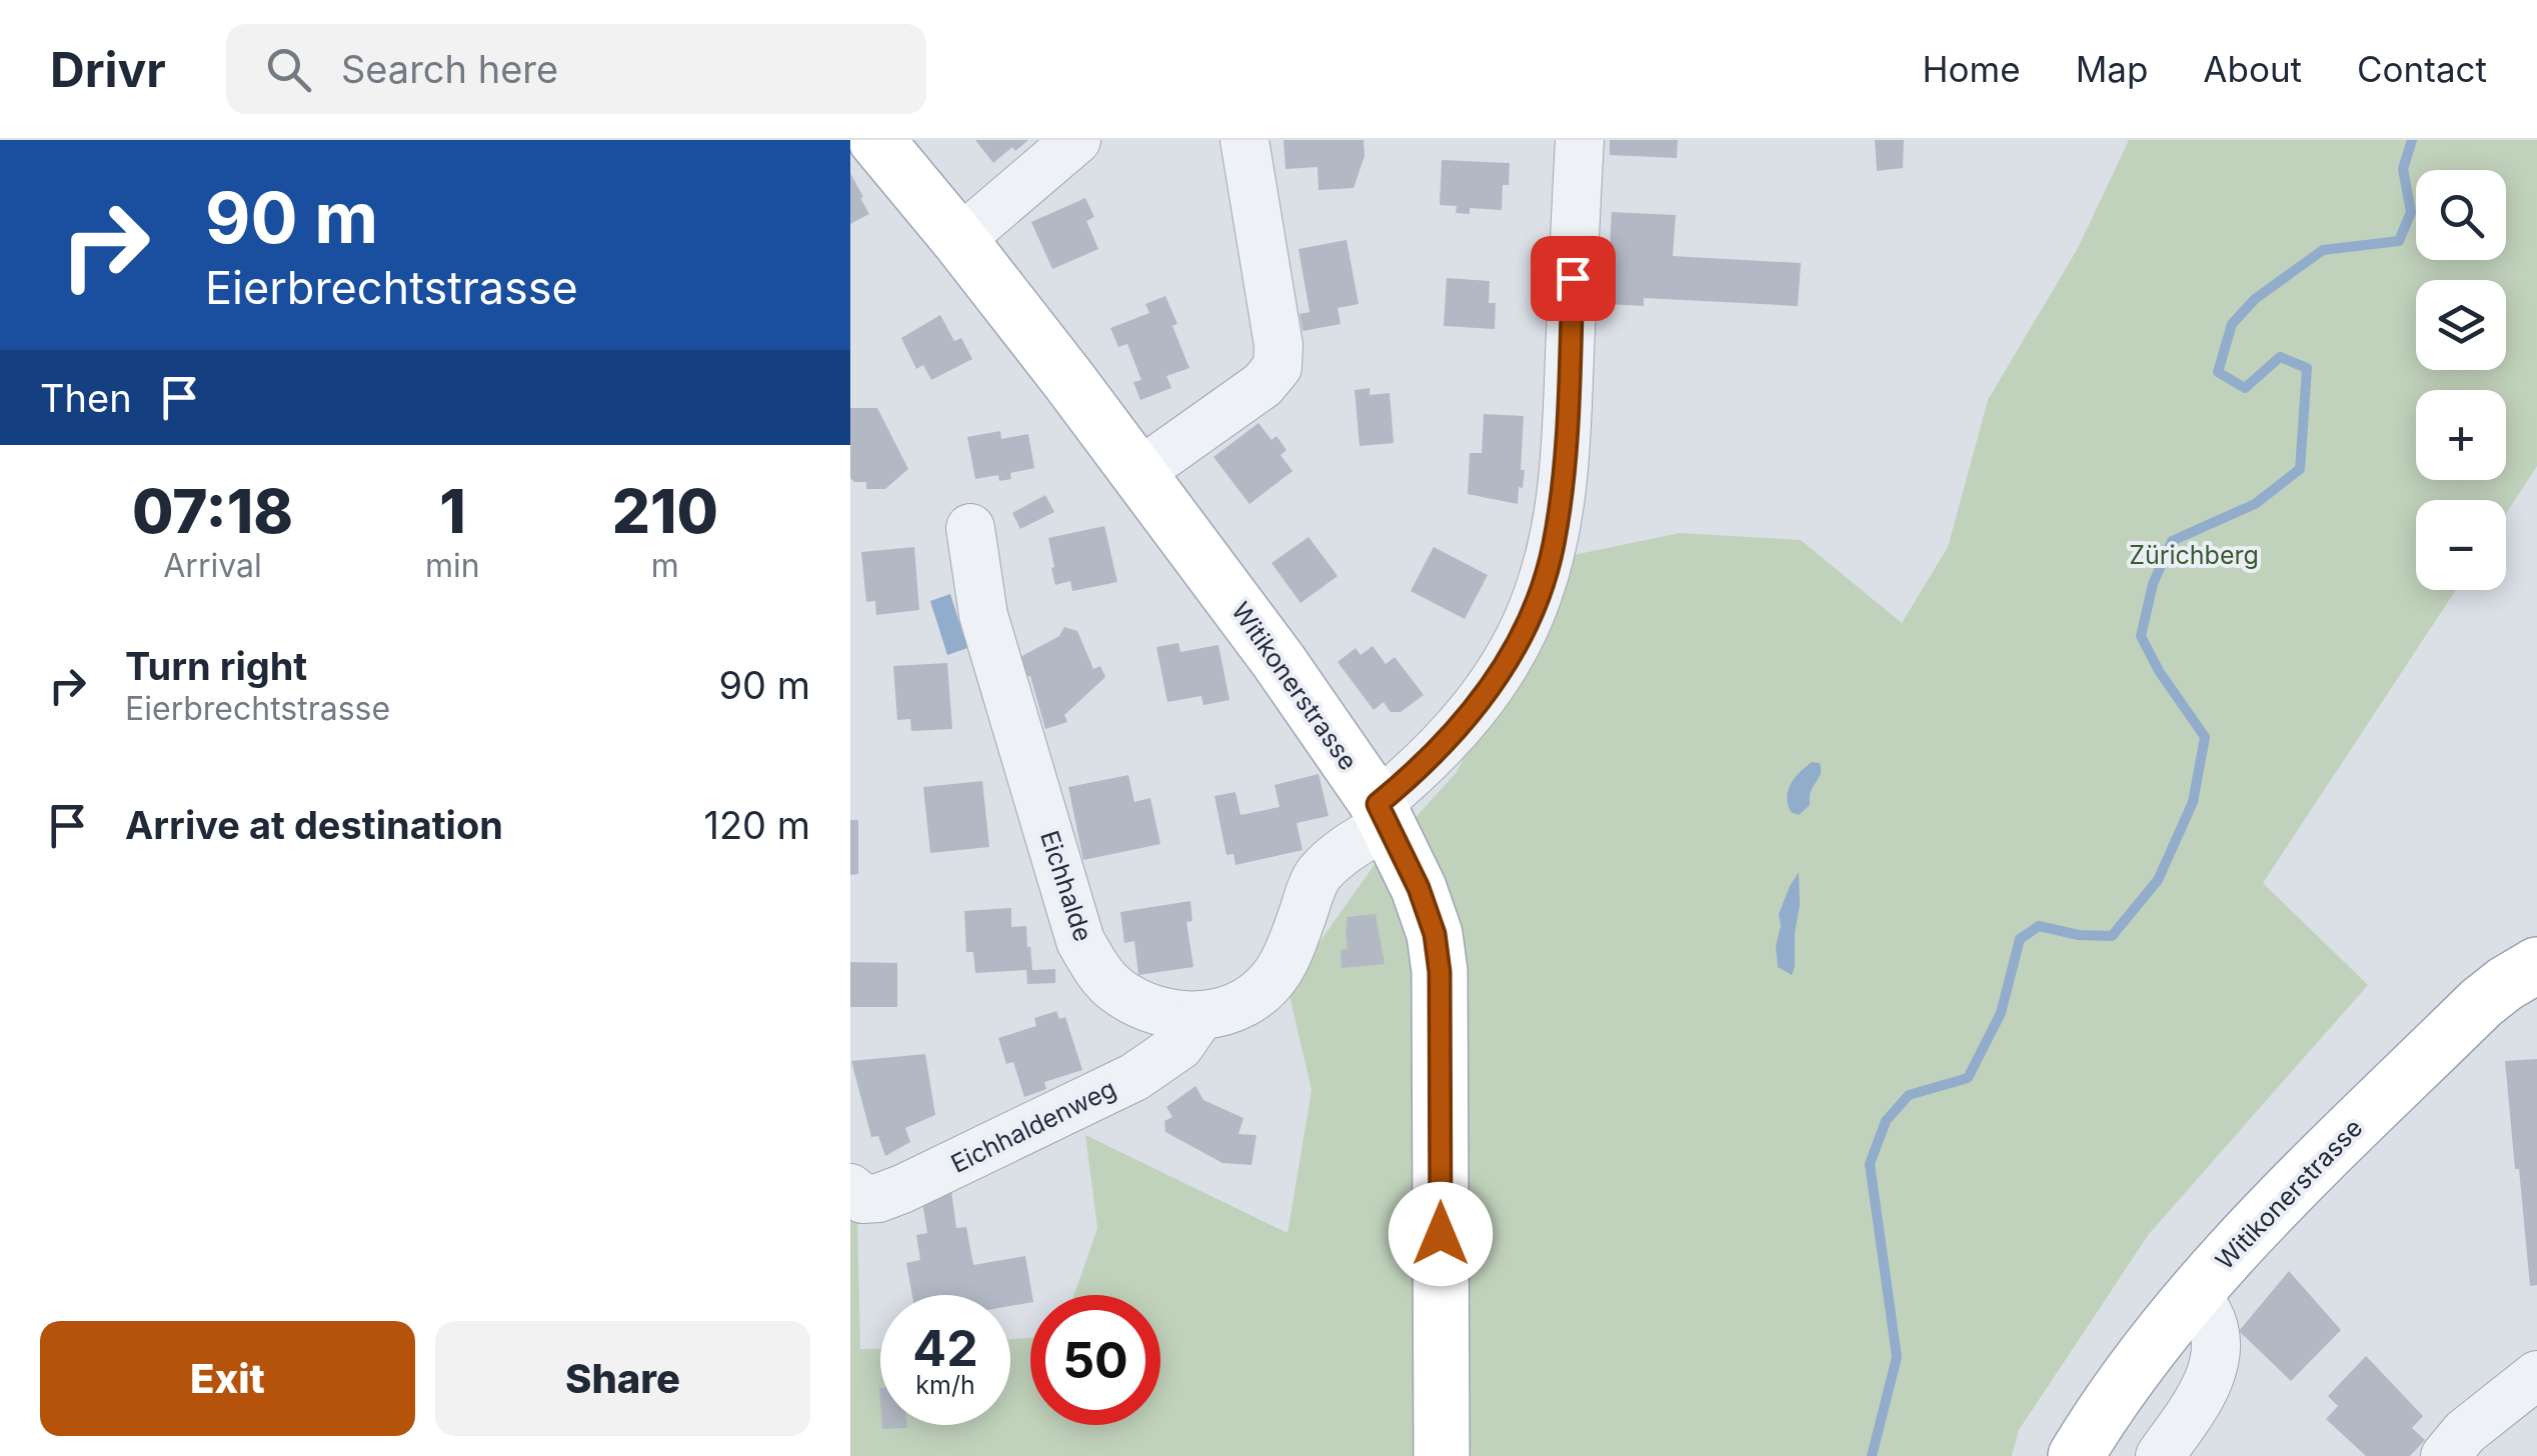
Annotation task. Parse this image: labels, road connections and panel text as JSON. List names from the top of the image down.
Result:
{
  "streets": {
    "main road": ["Witikonerstrasse"],
    "street": ["Eichhalde", "Eichhaldenweg"]
  },
  "crossings": [
    ["Witikonerstrasse", "Eichhalde"],
    ["Eichhalde", "Eichhaldenweg"]
  ],
  "parks": ["Zürichberg"],
  "page": {
    "header": "Drivr",
    "search": "Search here",
    "nav": [
      "Home",
      "Map",
      "About",
      "Contact"
    ],
    "turn": ["90 m", "Eierbrechtstrasse"],
    "map_buttons": ["+", "−"],
    "then": "Then",
    "eta": [
      "07:18",
      "Arrival",
      "1",
      "min",
      "210",
      "m"
    ],
    "list": [
      {
        "name": "Turn right",
        "note": "Eierbrechtstrasse",
        "value": "90 m"
      },
      {
        "name": "Arrive at destination",
        "value": "120 m"
      }
    ],
    "speed": "42 km/h",
    "limit": "50",
    "buttons": ["Exit", "Share"]
  }
}
